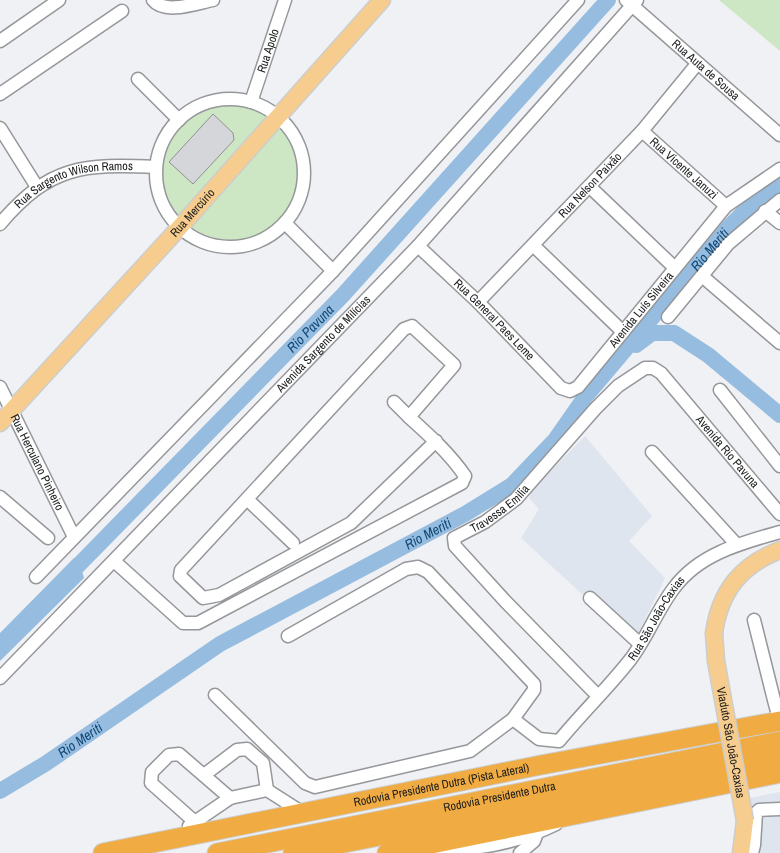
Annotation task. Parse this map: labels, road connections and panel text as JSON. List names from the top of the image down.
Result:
{
  "streets": {
    "highway": ["Rodovia Presidente Dutra (Pista Lateral)", "Rodovia Presidente Dutra"],
    "main road": ["Rua Mercúrio", "Viaduto São João-Caxias"],
    "street": [
      "Rua Apolo",
      "Rua Auta de Sousa",
      "Rua Vicente Januzi",
      "Rua Nelson Paixão",
      "Rua Sargento Wilson Ramos",
      "Avenida Luís Silveira",
      "Rua General Paes Leme",
      "Avenida Sargento de Milícias",
      "Avenida Rio Pavuna",
      "Rua Herculano Pinheiro",
      "Travessa Emilia",
      "Rua São João-Caxias"
    ]
  },
  "crossings": [
    ["Rua Auta de Sousa", "Rua Nelson Paixão"],
    ["Rua Auta de Sousa", "Avenida Sargento de Milícias"],
    ["Rua Vicente Januzi", "Rua Nelson Paixão"],
    ["Rua Vicente Januzi", "Avenida Luís Silveira"],
    ["Rua Nelson Paixão", "Rua General Paes Leme"],
    ["Rua Mercúrio", "Rua Herculano Pinheiro"],
    ["Avenida Luís Silveira", "Rua General Paes Leme"],
    ["Rua General Paes Leme", "Avenida Sargento de Milícias"],
    ["Avenida Rio Pavuna", "Travessa Emilia"],
    ["Travessa Emilia", "Rua São João-Caxias"]
  ],
  "water": ["Rio Meriti", "Rio Pavuna"]
}
